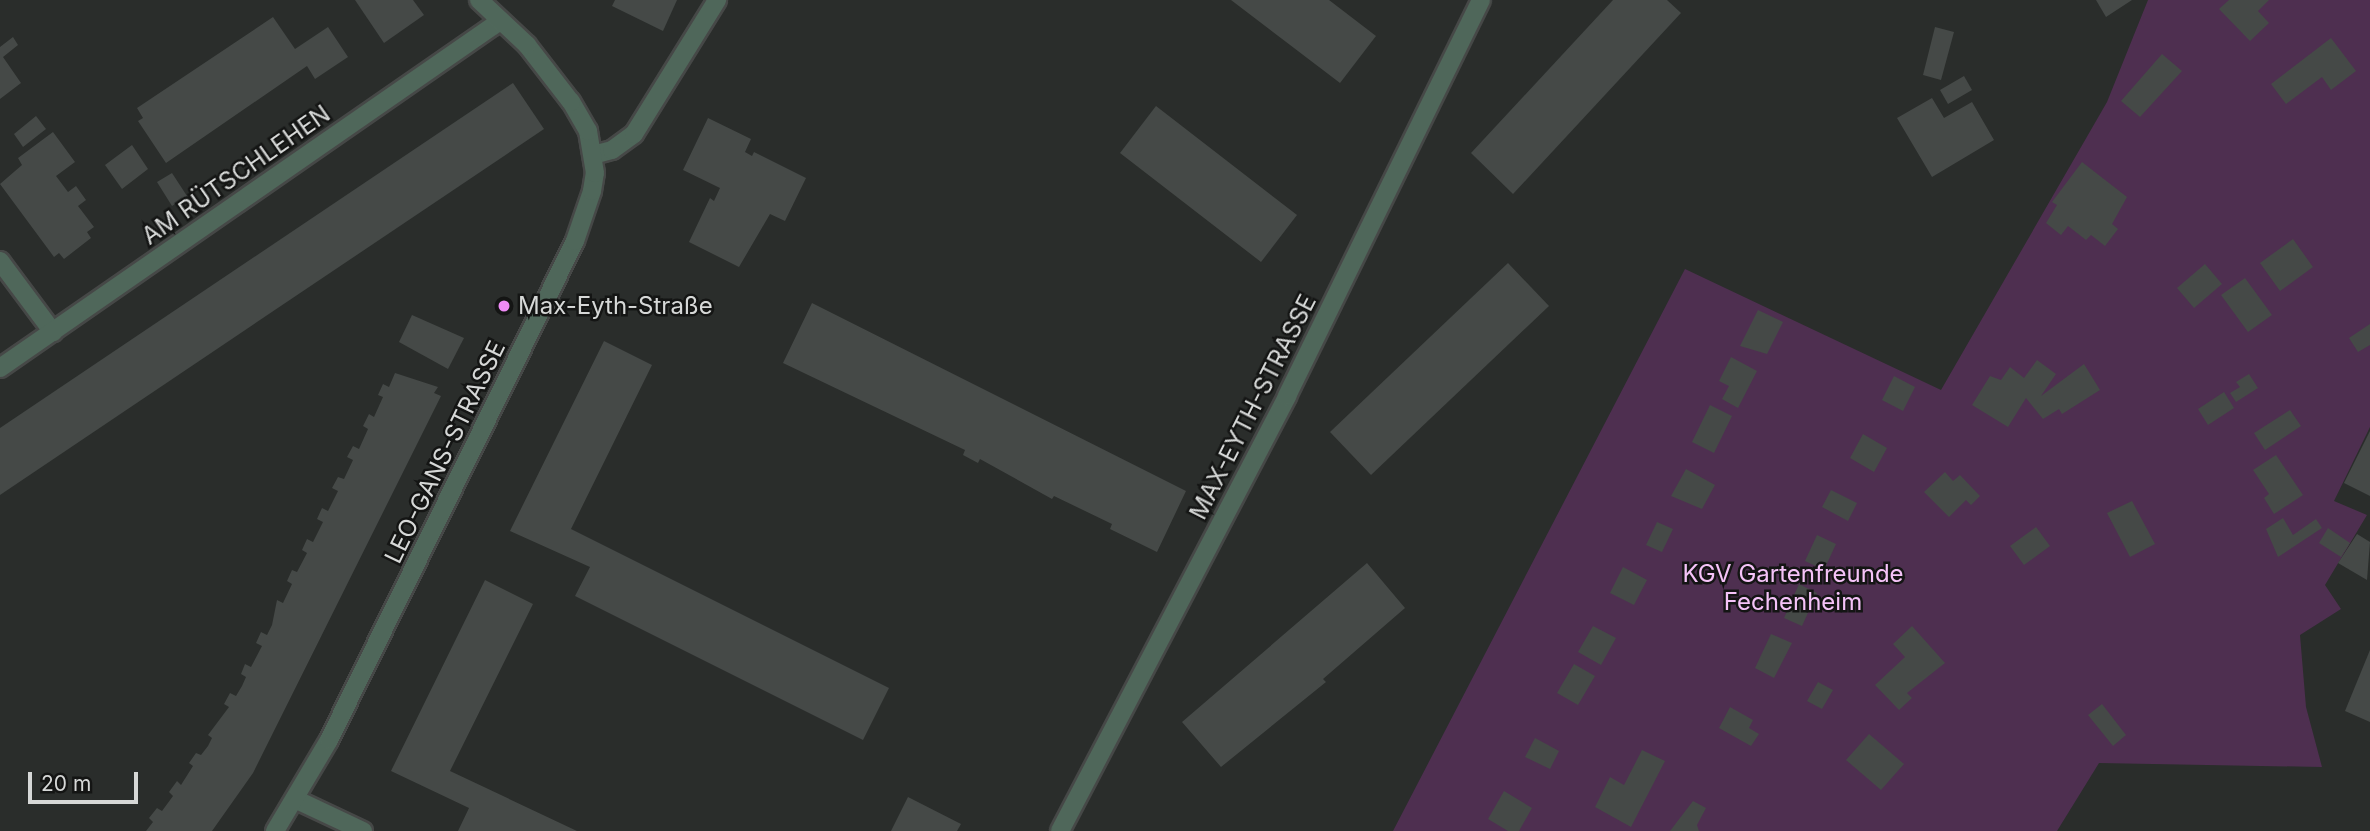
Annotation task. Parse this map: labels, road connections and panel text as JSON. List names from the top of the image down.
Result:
{
  "streets": {
    "street": ["AM RÜTSCHLEHEN", "MAX-EYTH-STRASSE", "LEO-GANS-STRASSE"]
  },
  "crossings": [
    ["AM RÜTSCHLEHEN", "LEO-GANS-STRASSE"]
  ],
  "parks": ["KGV Gartenfreunde Fechenheim"],
  "places": ["Max-Eyth-Straße"],
  "scale_bar": "20 m"
}
